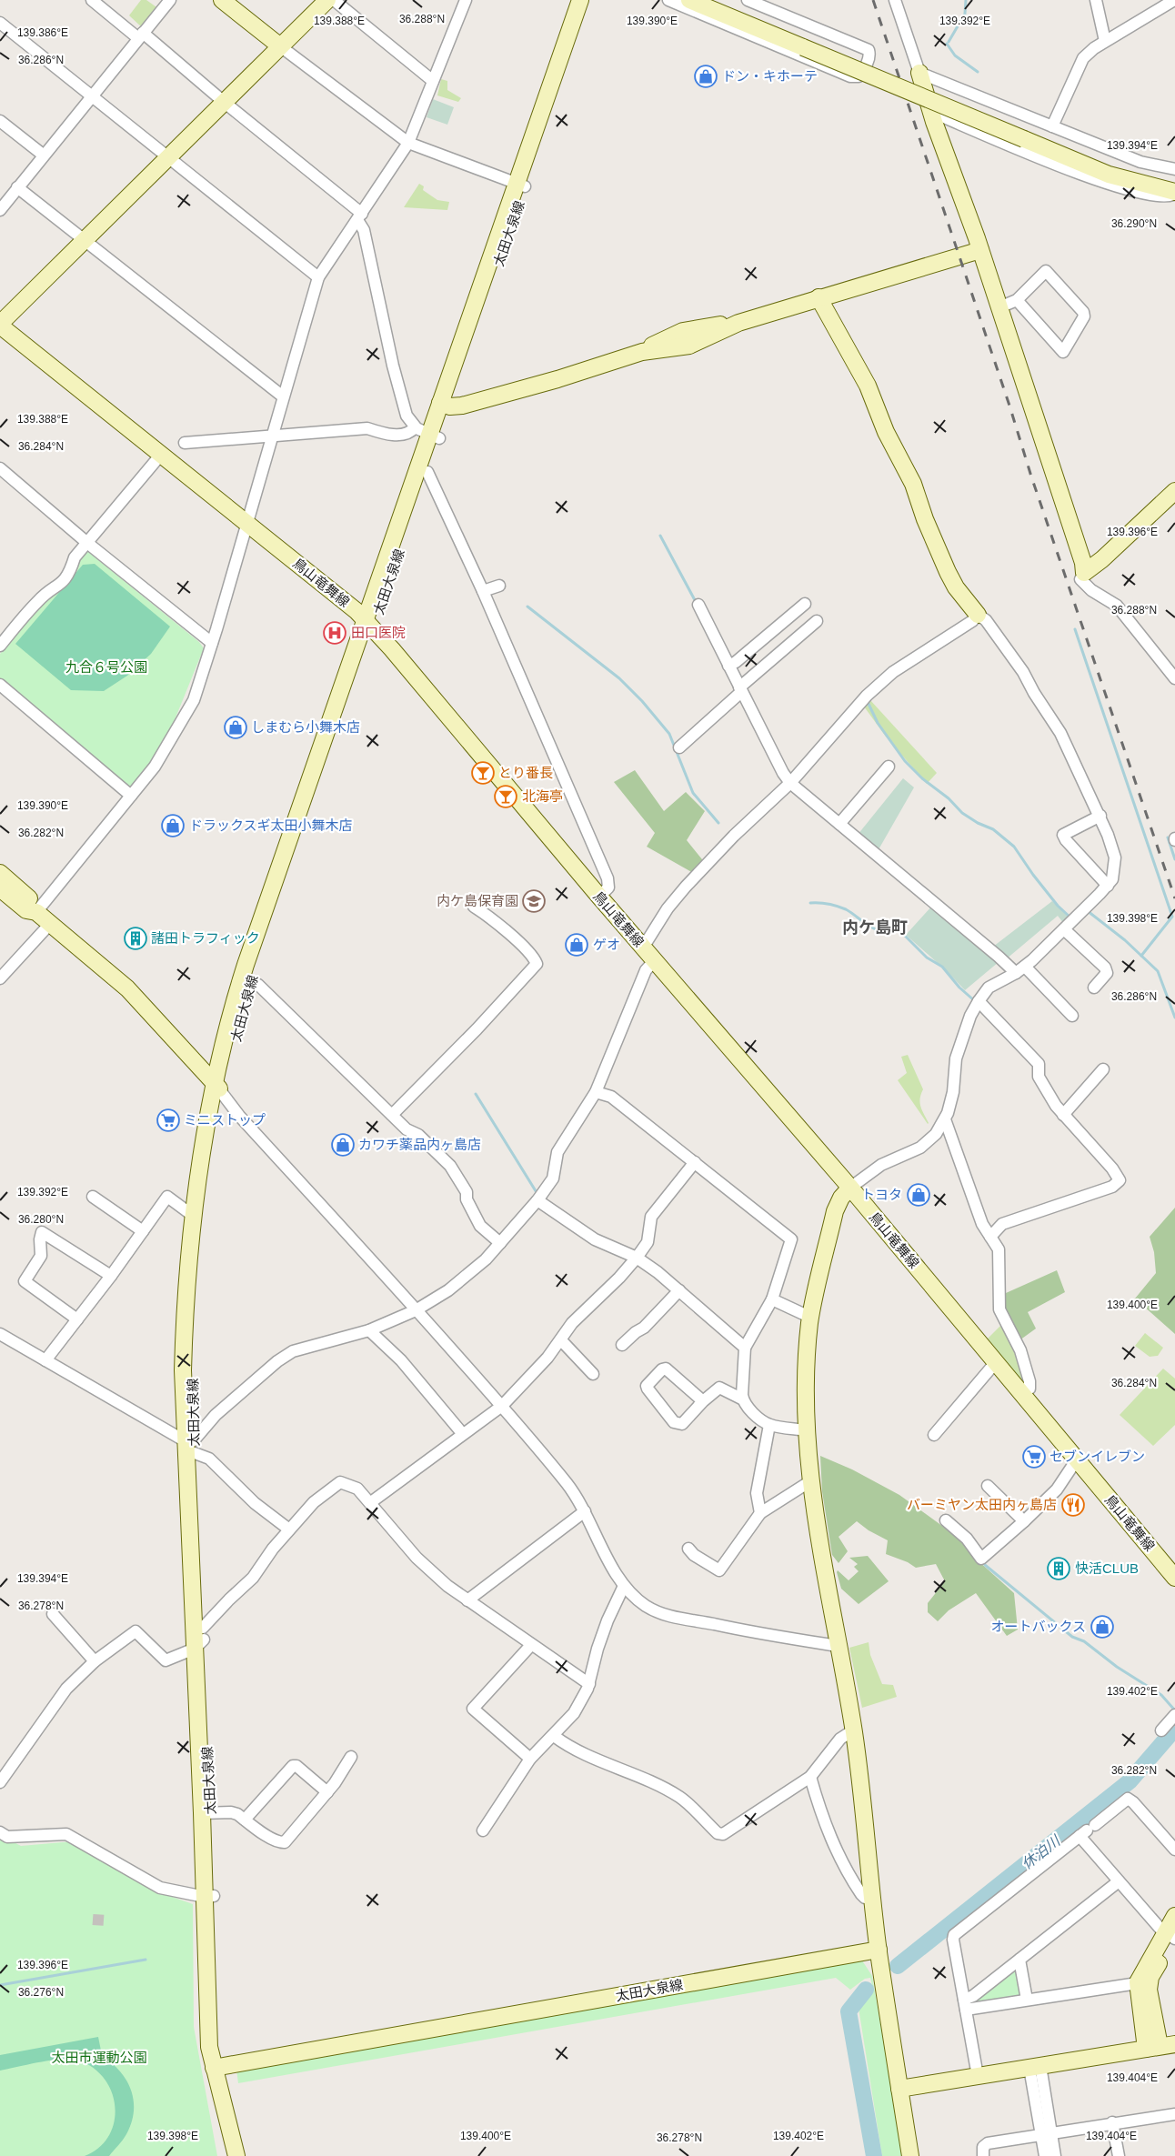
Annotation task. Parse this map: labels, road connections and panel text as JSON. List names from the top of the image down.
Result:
{
  "streets": {
    "main road": ["太田大泉線", "鳥山竜舞線"]
  },
  "crossings": [
    ["太田大泉線", "鳥山竜舞線"]
  ],
  "districts": ["内ケ島町"],
  "water": ["休泊川"],
  "parks": ["九合６号公園", "太田市運動公園"],
  "places": {
    "shop": [
      "ドン・キホーテ",
      "しまむら小舞木店",
      "ドラックスギ太田小舞木店",
      "ゲオ",
      "カワチ薬品内ヶ島店",
      "トヨタ",
      "オートバックス"
    ],
    "hospital": ["田口医院"],
    "bar": ["とり番長", "北海亭"],
    "school or university": ["内ケ島保育園"],
    "building": ["諸田トラフィック", "快活CLUB"],
    "supermarket": ["ミニストップ", "セブンイレブン"],
    "restaurant": ["バーミヤン太田内ヶ島店"]
  },
  "coordinates": [
    "36.288°N",
    "139.388°E",
    "139.390°E",
    "139.392°E",
    "139.386°E",
    "36.286°N",
    "139.394°E",
    "36.290°N",
    "36.284°N",
    "139.396°E",
    "36.282°N",
    "139.398°E",
    "36.280°N",
    "139.400°E",
    "36.278°N",
    "139.402°E",
    "36.276°N",
    "139.404°E"
  ]
}
